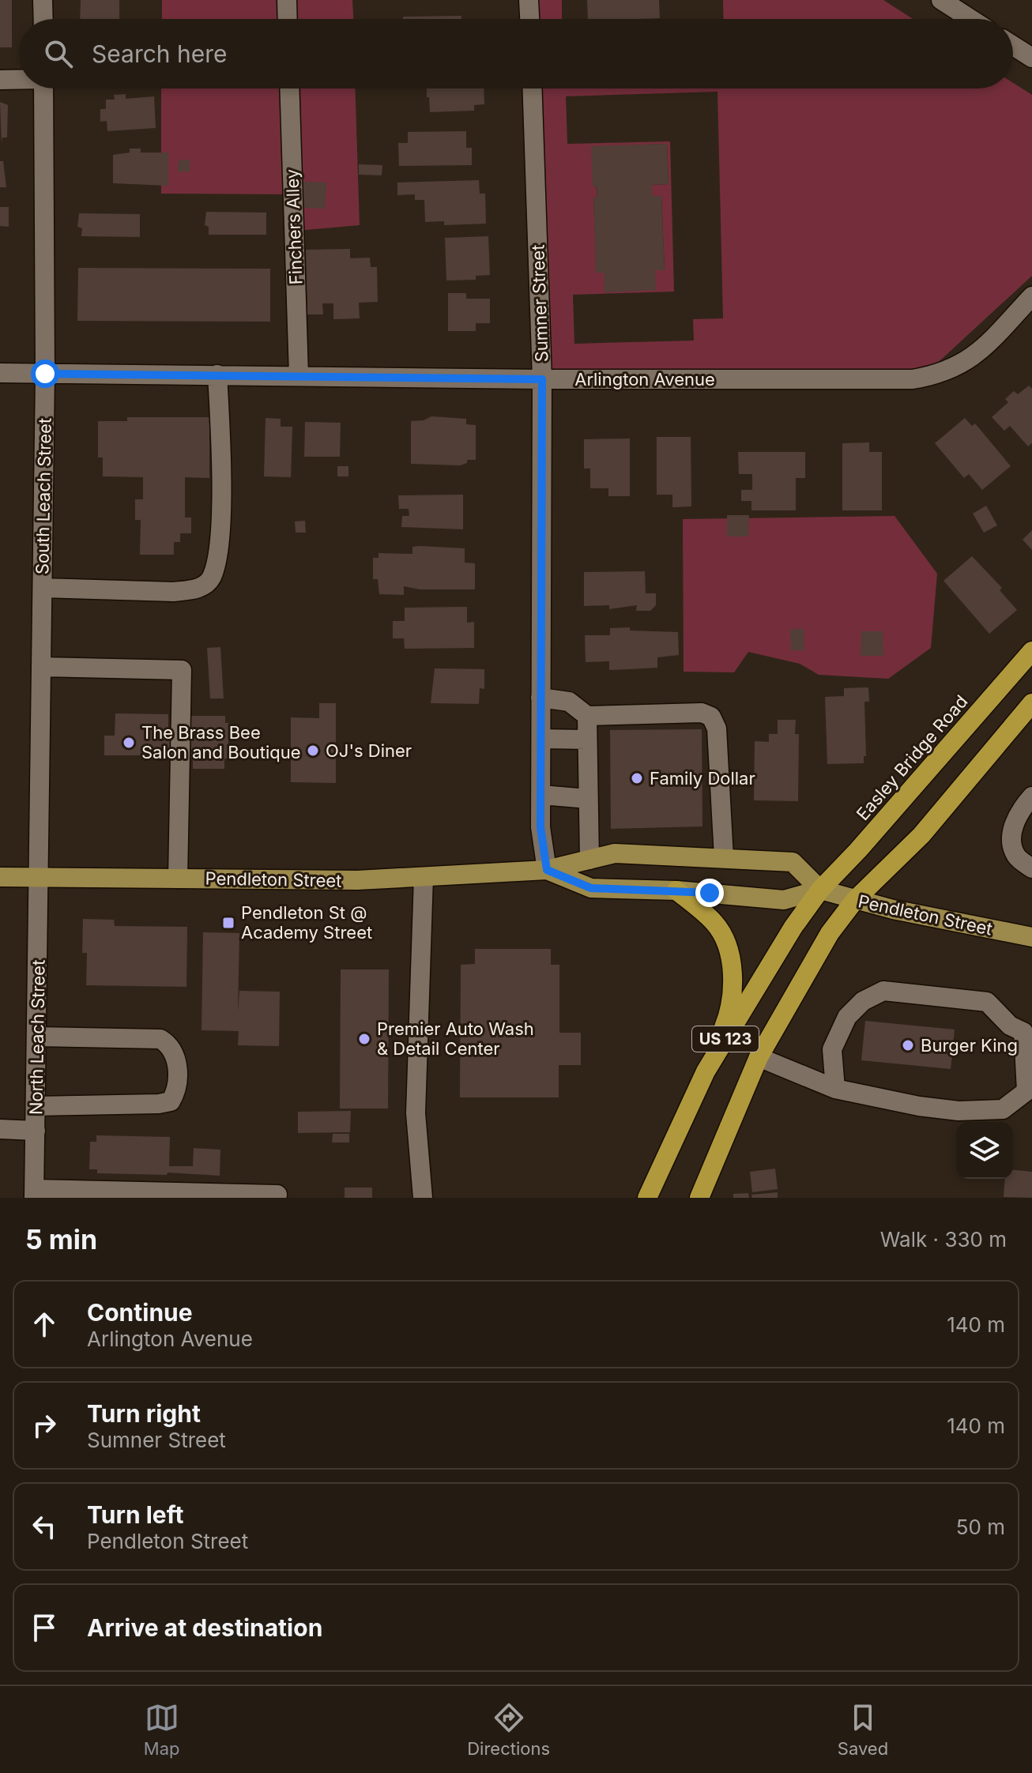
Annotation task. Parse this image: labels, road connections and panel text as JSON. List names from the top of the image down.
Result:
{
  "streets": {
    "highway": ["Easley Bridge Road", "US 123"],
    "main road": ["Pendleton Street"],
    "street": [
      "Finchers Alley",
      "Sumner Street",
      "Arlington Avenue",
      "South Leach Street",
      "North Leach Street"
    ]
  },
  "crossings": [
    ["Finchers Alley", "Arlington Avenue"],
    ["Sumner Street", "Arlington Avenue"],
    ["Sumner Street", "Pendleton Street"],
    ["Arlington Avenue", "South Leach Street"],
    ["South Leach Street", "Pendleton Street"],
    ["South Leach Street", "North Leach Street"],
    ["Easley Bridge Road", "Pendleton Street"],
    ["Easley Bridge Road", "US 123"],
    ["Pendleton Street", "North Leach Street"],
    ["Pendleton Street", "US 123"]
  ],
  "places": {
    "other": [
      "The Brass Bee Salon and Boutique",
      "OJ's Diner",
      "Family Dollar",
      "Premier Auto Wash & Detail Center",
      "Burger King"
    ],
    "transit": ["Pendleton St @ Academy Street"]
  },
  "page": {
    "search": "Search here",
    "heading": ["5 min", "Walk · 330 m"],
    "list": [
      ["Continue", "Arlington Avenue", "140 m"],
      ["Turn right", "Sumner Street", "140 m"],
      ["Turn left", "Pendleton Street", "50 m"],
      "Arrive at destination"
    ],
    "nav": ["Map", "Directions", "Saved"]
  }
}
